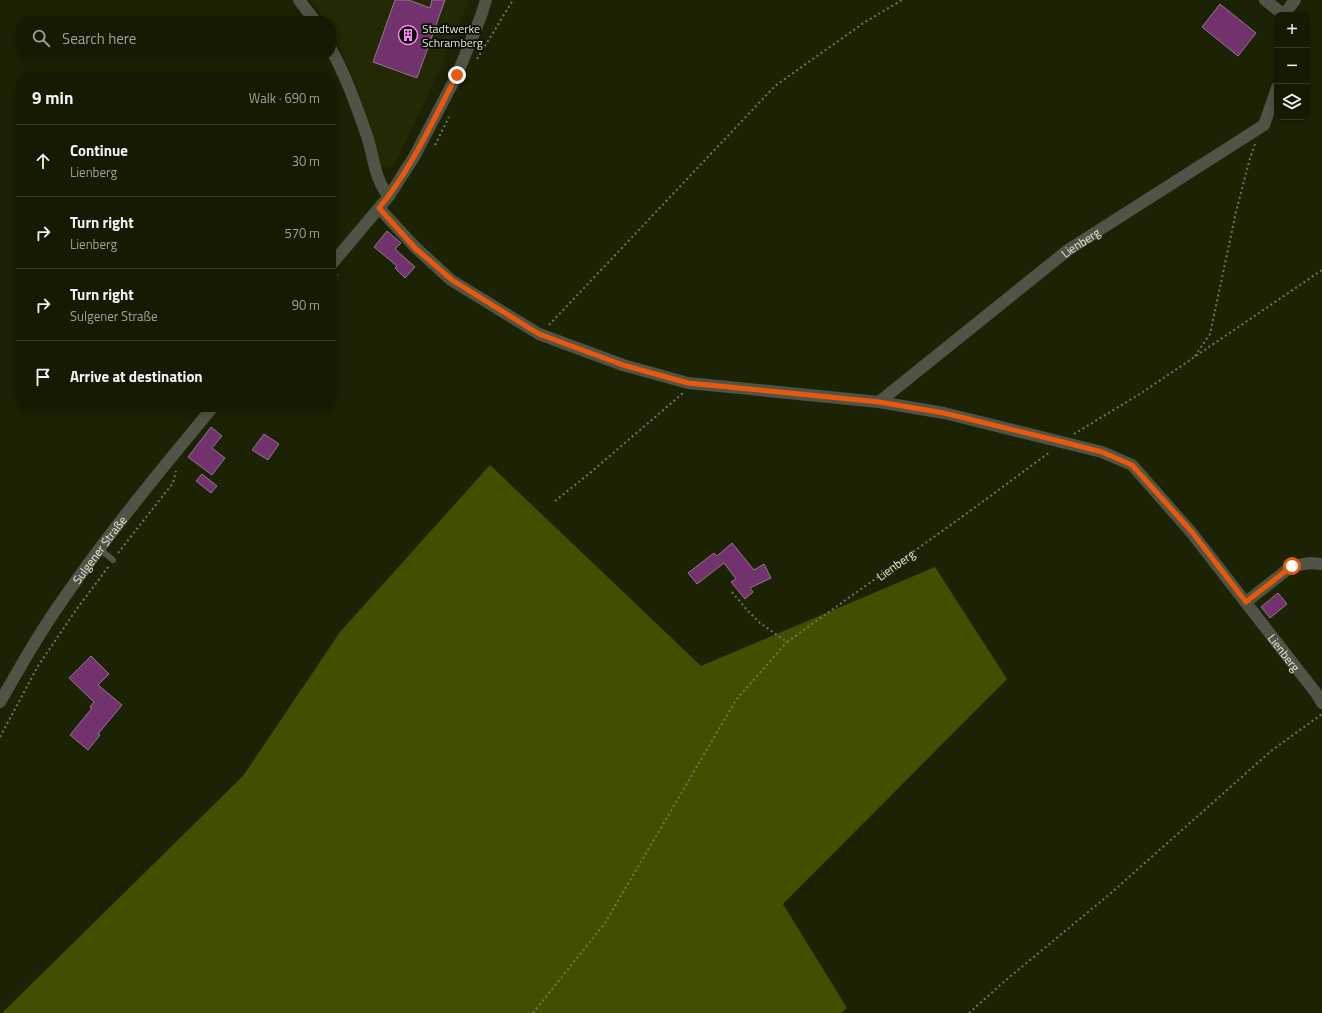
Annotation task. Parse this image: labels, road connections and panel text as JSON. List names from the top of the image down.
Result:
{
  "streets": {
    "street": ["Lienberg", "Sulgener Straße"]
  },
  "places": {
    "building": ["Stadtwerke Schramberg"]
  },
  "page": {
    "map_buttons": ["+", "−"],
    "search": "Search here",
    "heading": ["9 min", "Walk · 690 m"],
    "list": [
      ["Continue", "Lienberg", "30 m"],
      ["Turn right", "Lienberg", "570 m"],
      ["Turn right", "Sulgener Straße", "90 m"],
      "Arrive at destination"
    ]
  }
}
